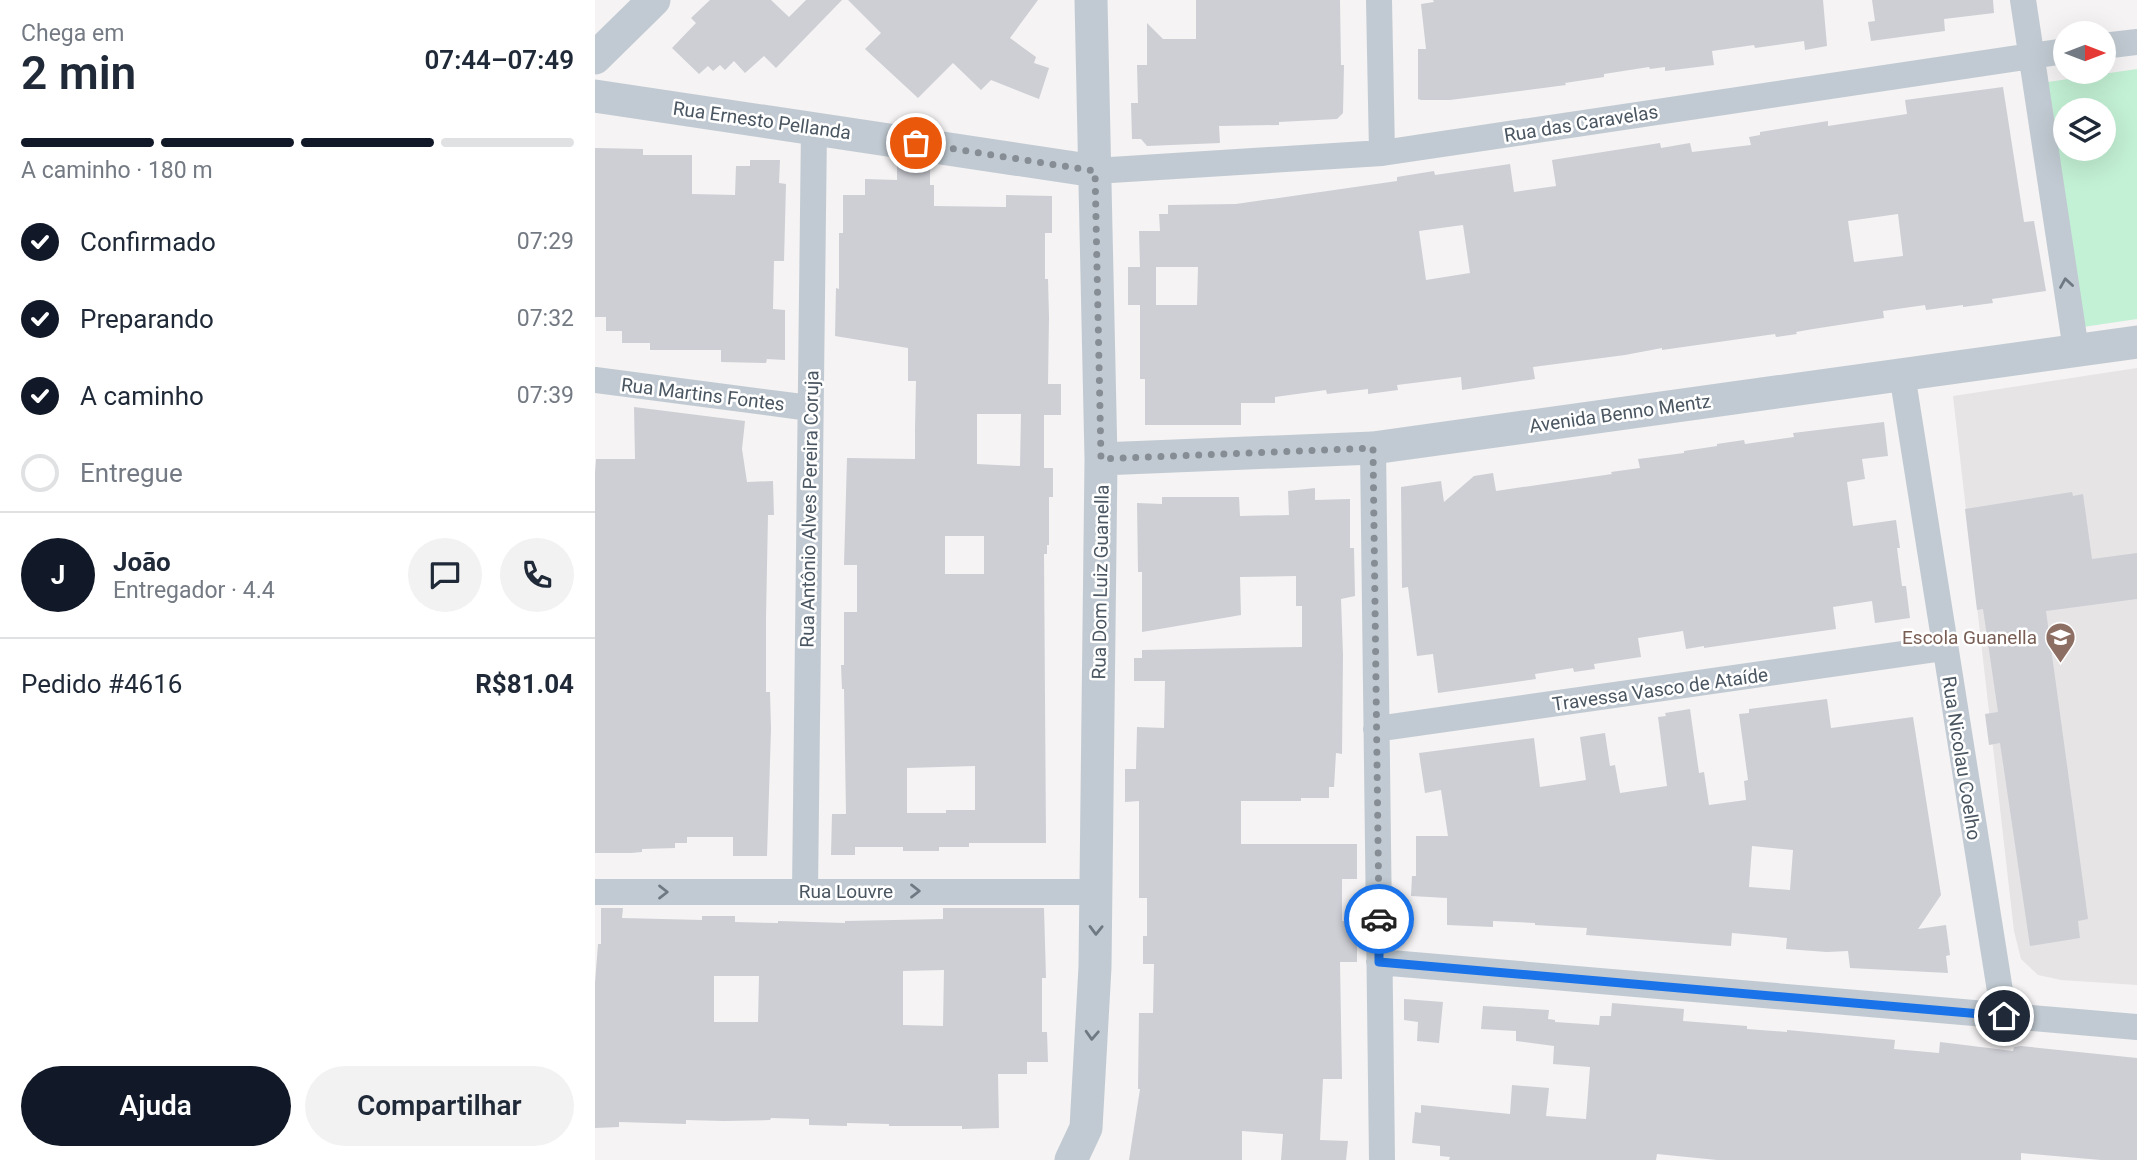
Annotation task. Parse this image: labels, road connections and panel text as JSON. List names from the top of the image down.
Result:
{
  "streets": {
    "street": [
      "Rua Ernesto Pellanda",
      "Rua das Caravelas",
      "Rua Martins Fontes",
      "Avenida Benno Mentz",
      "Rua Antônio Alves Pereira Coruja",
      "Rua Dom Luiz Guanella",
      "Travessa Vasco de Ataíde",
      "Rua Nicolau Coelho",
      "Rua Louvre"
    ]
  },
  "crossings": [
    ["Rua Ernesto Pellanda", "Rua das Caravelas"],
    ["Rua Ernesto Pellanda", "Rua Antônio Alves Pereira Coruja"],
    ["Rua Ernesto Pellanda", "Rua Dom Luiz Guanella"],
    ["Rua das Caravelas", "Rua Dom Luiz Guanella"],
    ["Rua Martins Fontes", "Rua Antônio Alves Pereira Coruja"],
    ["Avenida Benno Mentz", "Rua Dom Luiz Guanella"],
    ["Avenida Benno Mentz", "Rua Nicolau Coelho"],
    ["Rua Antônio Alves Pereira Coruja", "Rua Louvre"],
    ["Rua Dom Luiz Guanella", "Rua Louvre"],
    ["Travessa Vasco de Ataíde", "Rua Nicolau Coelho"]
  ],
  "one_way": ["Rua Louvre"],
  "places": {
    "school or university": ["Escola Guanella"]
  },
  "north": "right",
  "page": {
    "heading": ["2 min", "Chega em", "07:44–07:49"],
    "panel": [
      "João",
      "Entregador · 4.4",
      "Pedido #4616",
      "R$81.04"
    ],
    "bar": "A caminho · 180 m",
    "list": [
      ["Confirmado", "07:29"],
      ["Preparando", "07:32"],
      ["A caminho", "07:39"],
      "Entregue"
    ],
    "round": "J",
    "buttons": ["Ajuda", "Compartilhar"]
  }
}
